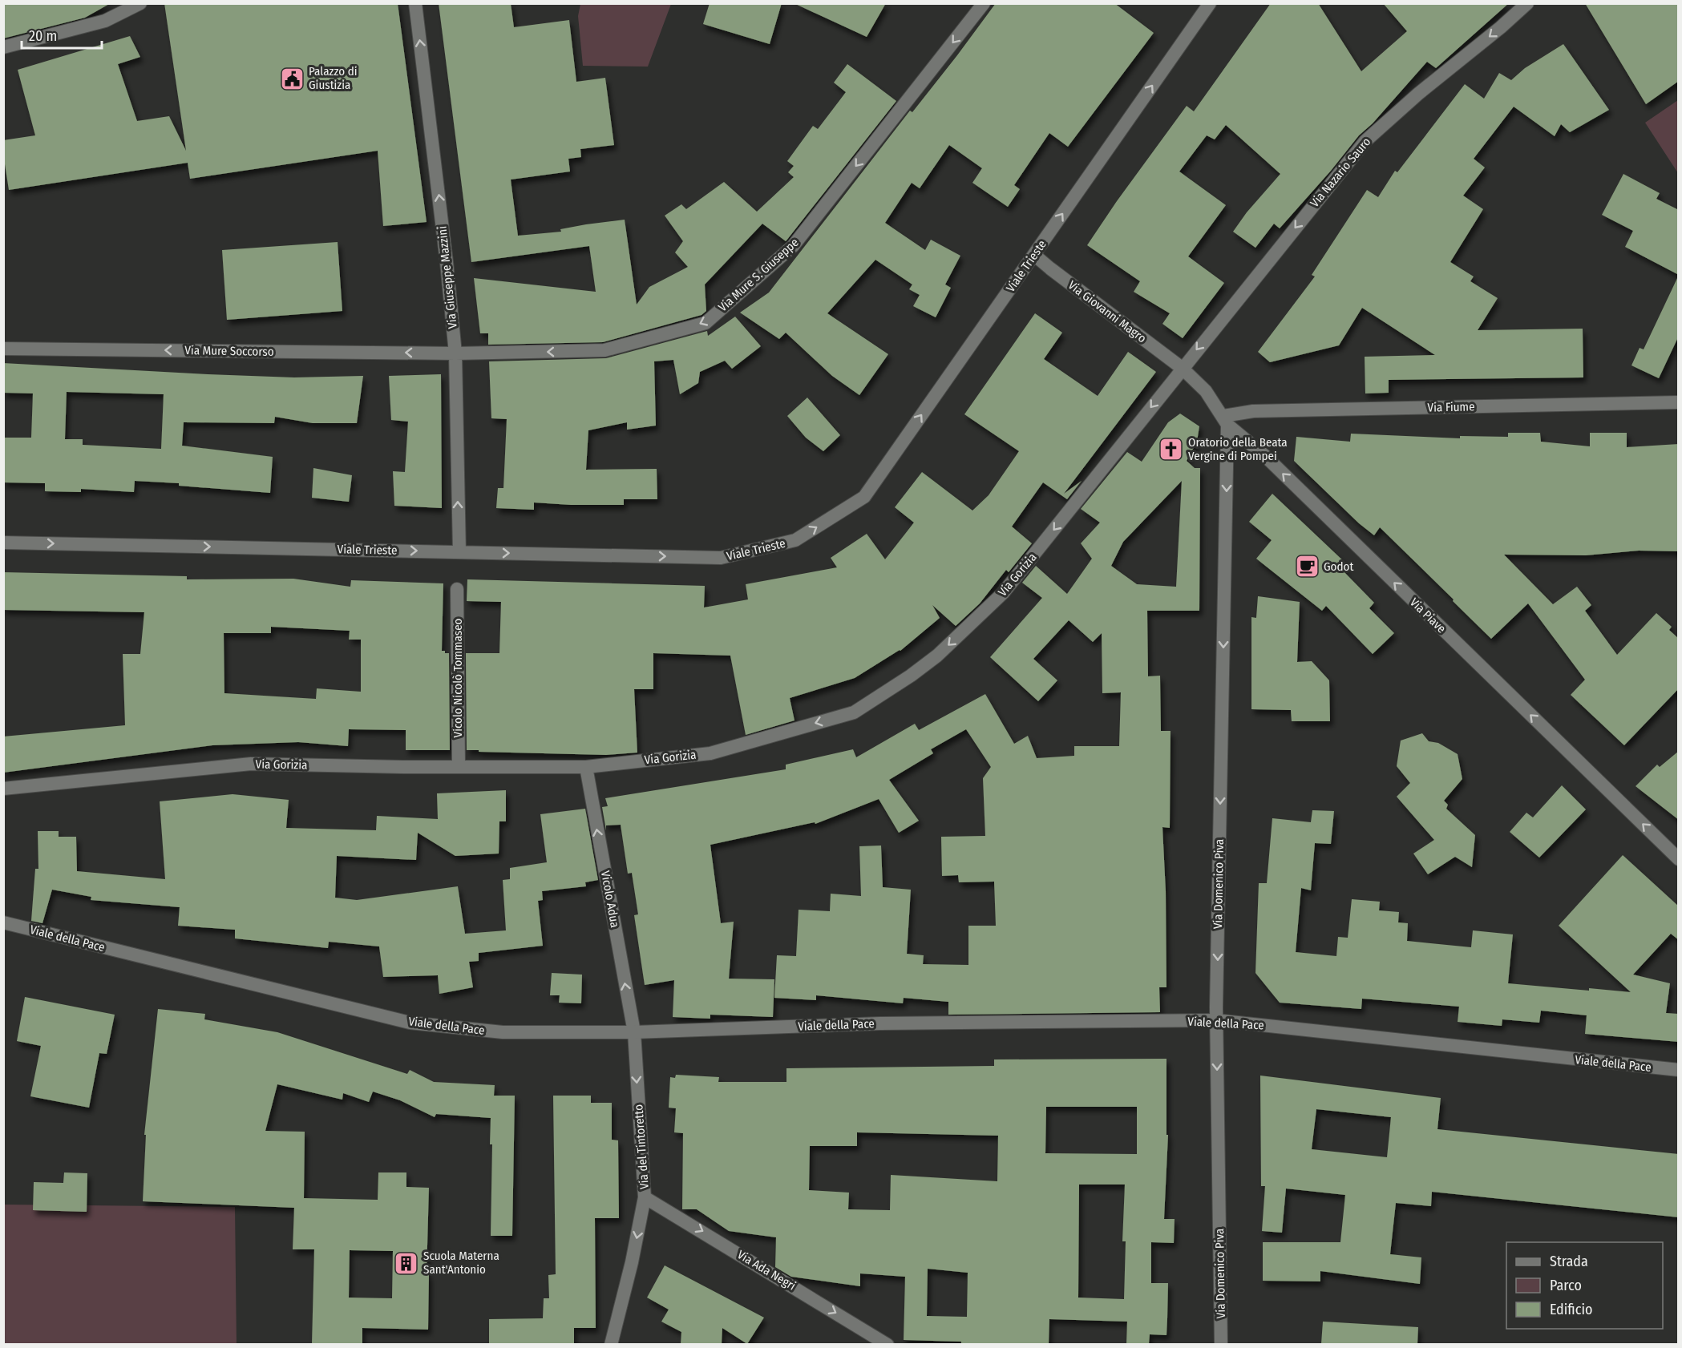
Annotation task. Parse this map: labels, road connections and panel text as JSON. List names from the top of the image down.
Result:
{
  "streets": {
    "street": [
      "Via Nazario Sauro",
      "Viale Trieste",
      "Via Mure S. Giuseppe",
      "Via Giuseppe Mazzini",
      "Via Giovanni Magro",
      "Via Mure Soccorso",
      "Via Fiume",
      "Via Gorizia",
      "Via Piave",
      "Vicolo Nicolò Tommaseo",
      "Via Domenico Piva",
      "Vicolo Adua",
      "Viale della Pace",
      "Via del Tintoretto",
      "Via Ada Negri"
    ]
  },
  "crossings": [
    ["Via Nazario Sauro", "Via Giovanni Magro"],
    ["Via Nazario Sauro", "Via Gorizia"],
    ["Via Nazario Sauro", "Via Piave"],
    ["Viale Trieste", "Via Giuseppe Mazzini"],
    ["Viale Trieste", "Via Giovanni Magro"],
    ["Via Mure S. Giuseppe", "Via Giuseppe Mazzini"],
    ["Via Mure S. Giuseppe", "Via Mure Soccorso"],
    ["Via Giuseppe Mazzini", "Via Mure Soccorso"],
    ["Via Giovanni Magro", "Via Gorizia"],
    ["Via Giovanni Magro", "Via Piave"],
    ["Via Fiume", "Via Piave"],
    ["Via Fiume", "Via Domenico Piva"],
    ["Via Gorizia", "Via Piave"],
    ["Via Gorizia", "Vicolo Nicolò Tommaseo"],
    ["Via Gorizia", "Vicolo Adua"],
    ["Via Piave", "Via Domenico Piva"],
    ["Via Domenico Piva", "Viale della Pace"],
    ["Vicolo Adua", "Viale della Pace"],
    ["Vicolo Adua", "Via del Tintoretto"],
    ["Viale della Pace", "Via del Tintoretto"],
    ["Via del Tintoretto", "Via Ada Negri"]
  ],
  "one_way": [
    "Via Nazario Sauro",
    "Viale Trieste",
    "Via Mure S. Giuseppe",
    "Via Giuseppe Mazzini",
    "Via Mure Soccorso",
    "Via Gorizia",
    "Via Piave",
    "Via Domenico Piva",
    "Vicolo Adua",
    "Via del Tintoretto",
    "Via Ada Negri"
  ],
  "places": {
    "public building": ["Palazzo di Giustizia"],
    "church": ["Oratorio della Beata Vergine di Pompei"],
    "cafe": ["Godot"],
    "building": ["Scuola Materna Sant'Antonio"]
  },
  "legend": ["Strada", "Parco", "Edificio"],
  "scale_bar": "20 m"
}
